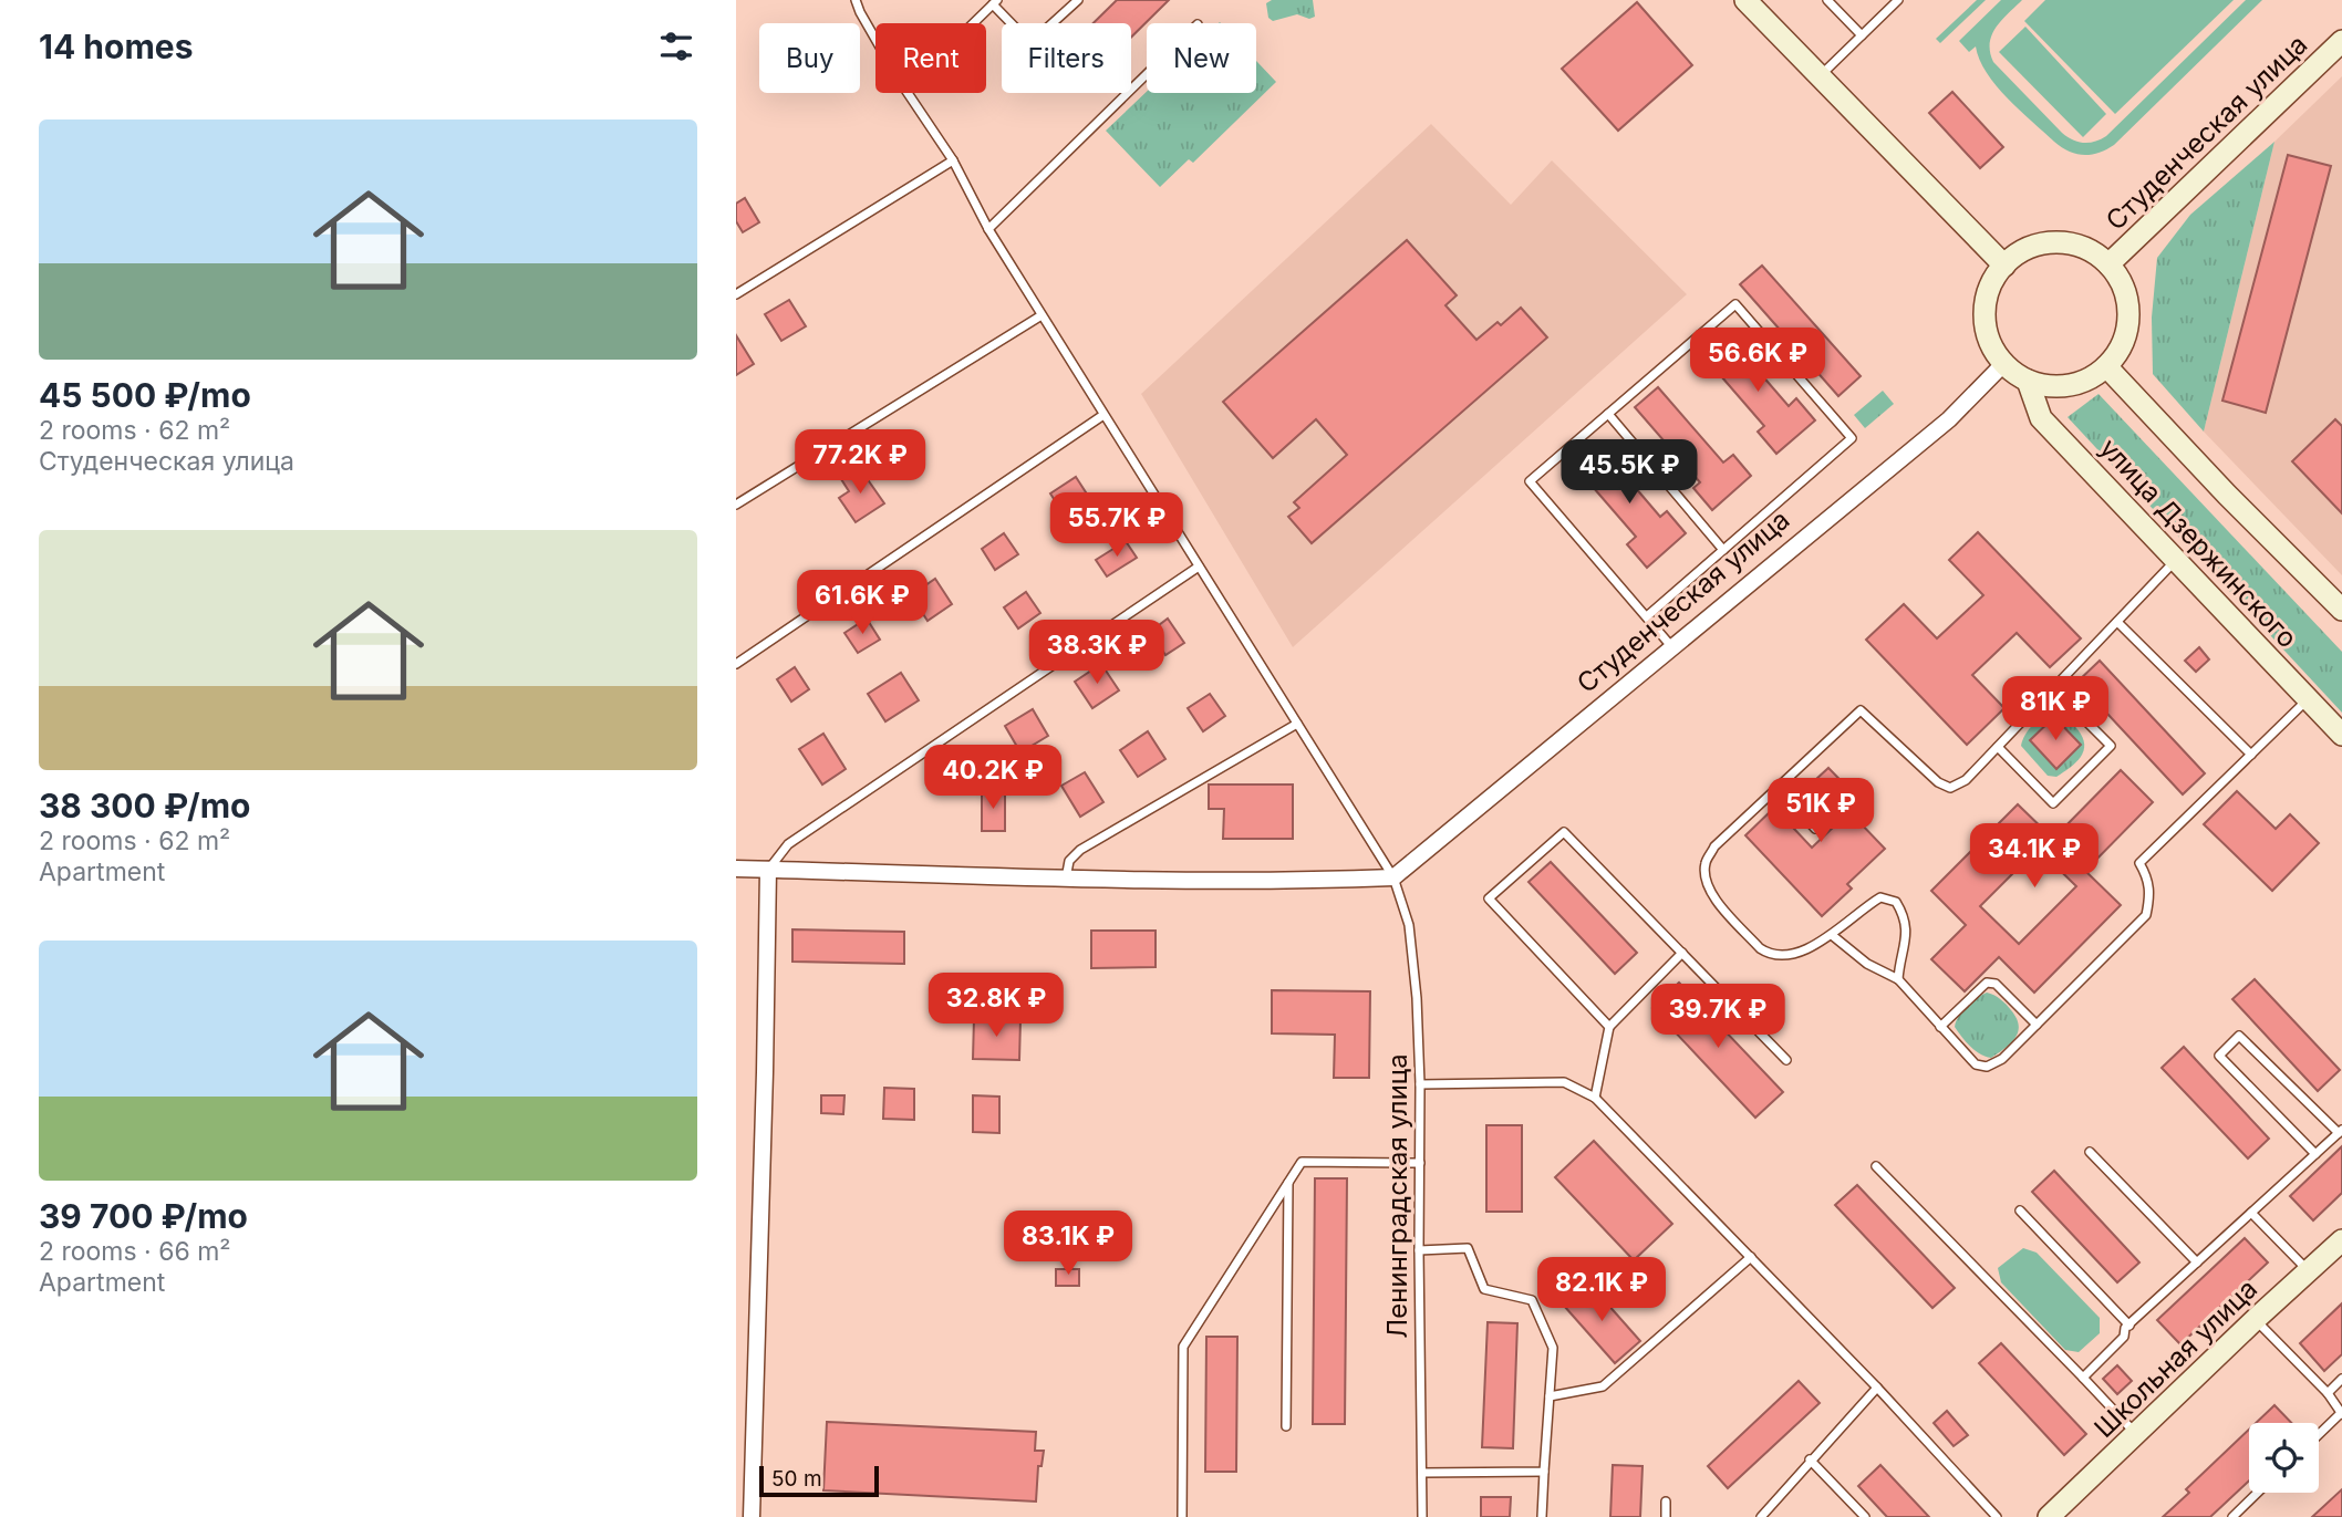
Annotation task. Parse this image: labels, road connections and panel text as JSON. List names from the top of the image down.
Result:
{
  "streets": {
    "street": ["Студенческая улица", "улица Дзержинского", "Школьная улица"],
    "lane": ["Ленинградская улица"]
  },
  "crossings": [
    ["Студенческая улица", "улица Дзержинского"],
    ["Студенческая улица", "Ленинградская улица"]
  ],
  "scale_bar": "50 m",
  "page": {
    "heading": "14 homes",
    "chip": [
      "Buy",
      "Rent",
      "Filters",
      "New"
    ],
    "list": [
      {
        "name": "45 500 ₽/mo",
        "note": "2 rooms · 62 m² · Студенческая улица"
      },
      {
        "name": "38 300 ₽/mo",
        "note": "2 rooms · 62 m² · Apartment"
      },
      {
        "name": "39 700 ₽/mo",
        "note": "2 rooms · 66 m² · Apartment"
      }
    ],
    "price": [
      "56.6K ₽",
      "77.2K ₽",
      "45.5K ₽",
      "55.7K ₽",
      "61.6K ₽",
      "38.3K ₽",
      "81K ₽",
      "40.2K ₽",
      "51K ₽",
      "34.1K ₽",
      "32.8K ₽",
      "39.7K ₽",
      "83.1K ₽",
      "82.1K ₽"
    ],
    "scale": "50 m"
  }
}
